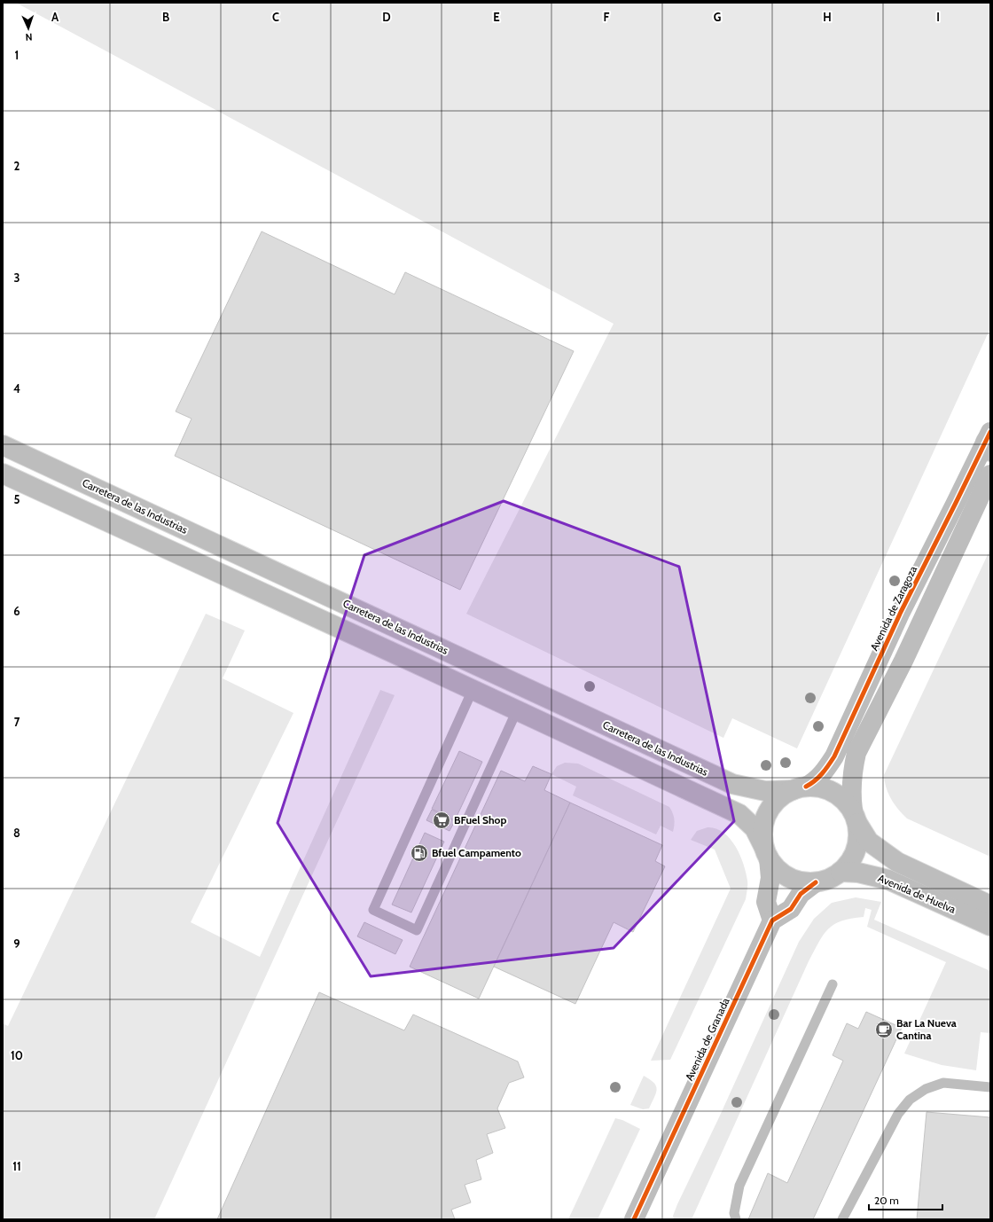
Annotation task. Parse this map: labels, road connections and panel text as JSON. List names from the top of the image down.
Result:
{
  "streets": {
    "main road": [
      "Carretera de las Industrias",
      "Avenida de Zaragoza",
      "Avenida de Huelva",
      "Avenida de Granada"
    ]
  },
  "crossings": [
    ["Carretera de las Industrias", "Avenida de Zaragoza"],
    ["Carretera de las Industrias", "Avenida de Huelva"],
    ["Avenida de Zaragoza", "Avenida de Huelva"]
  ],
  "places": {
    "supermarket": ["BFuel Shop"],
    "fuel station": ["Bfuel Campamento"],
    "cafe": ["Bar La Nueva Cantina"]
  },
  "scale_bar": "20 m",
  "north": "bottom",
  "grid": {
    "columns": [
      "A",
      "B",
      "C",
      "D",
      "E",
      "F",
      "G",
      "H",
      "I"
    ],
    "rows": [
      "1",
      "2",
      "3",
      "4",
      "5",
      "6",
      "7",
      "8",
      "9",
      "10",
      "11"
    ]
  }
}
